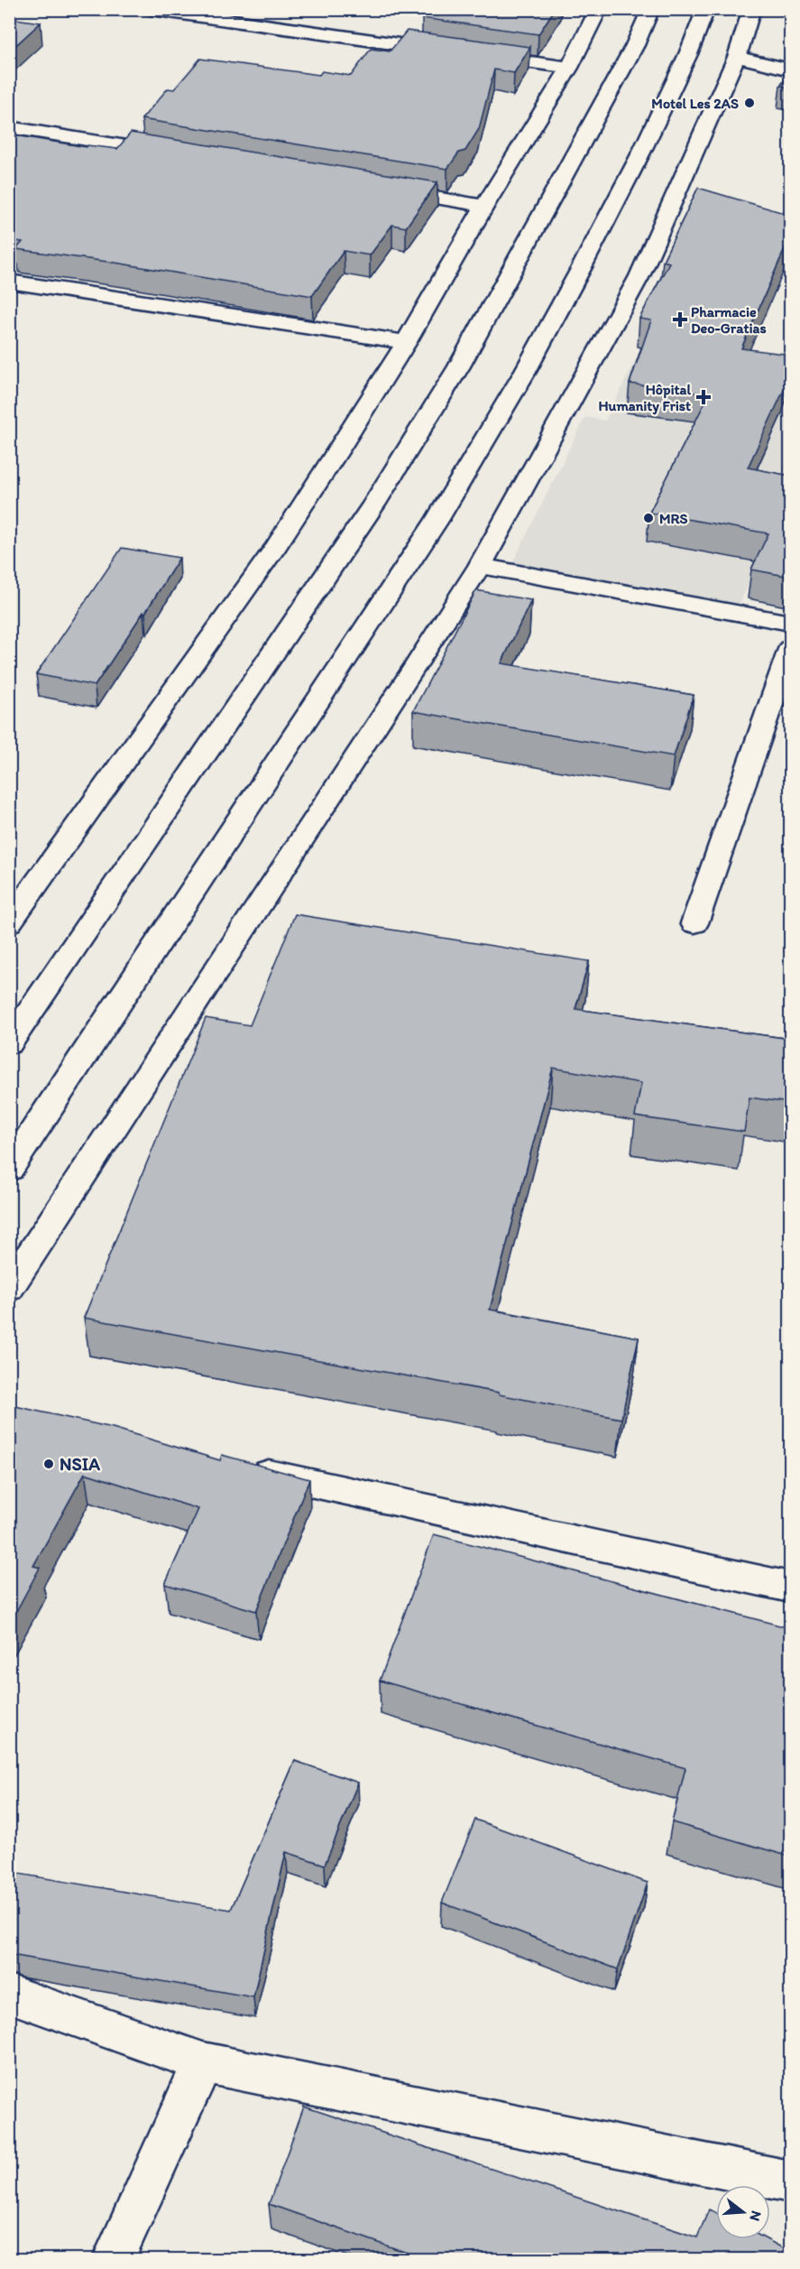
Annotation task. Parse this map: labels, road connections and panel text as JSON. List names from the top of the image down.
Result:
{
  "places": {
    "other": ["Motel Les 2AS", "MRS", "NSIA"],
    "health": ["Pharmacie Deo-Gratias", "Hôpital Humanity Frist"]
  },
  "north": "right"
}
